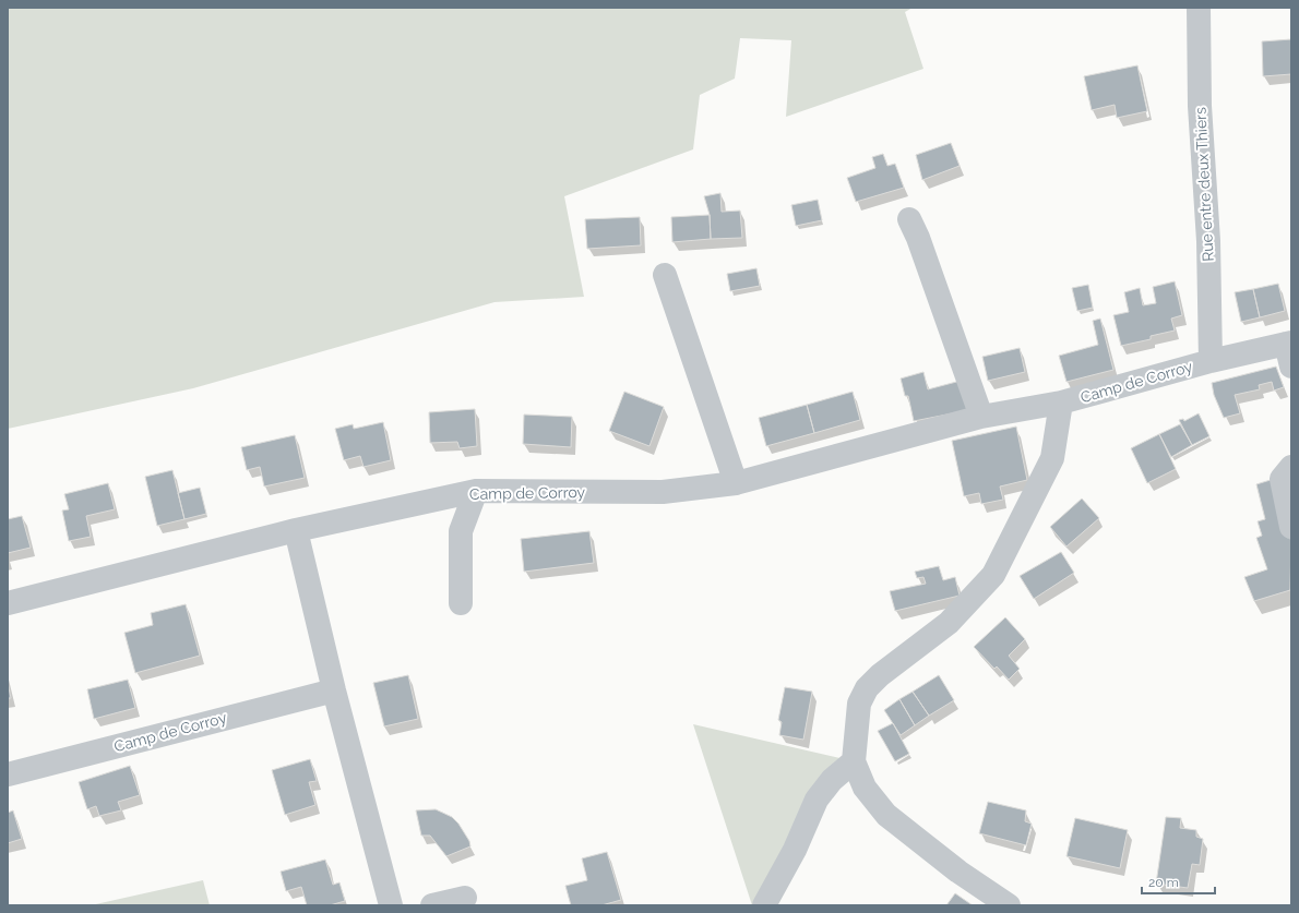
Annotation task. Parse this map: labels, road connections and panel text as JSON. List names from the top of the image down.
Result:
{
  "streets": {
    "street": ["Rue entre deux Thiers", "Camp de Corroy"]
  },
  "crossings": [
    ["Rue entre deux Thiers", "Camp de Corroy"]
  ],
  "scale_bar": "20 m"
}
